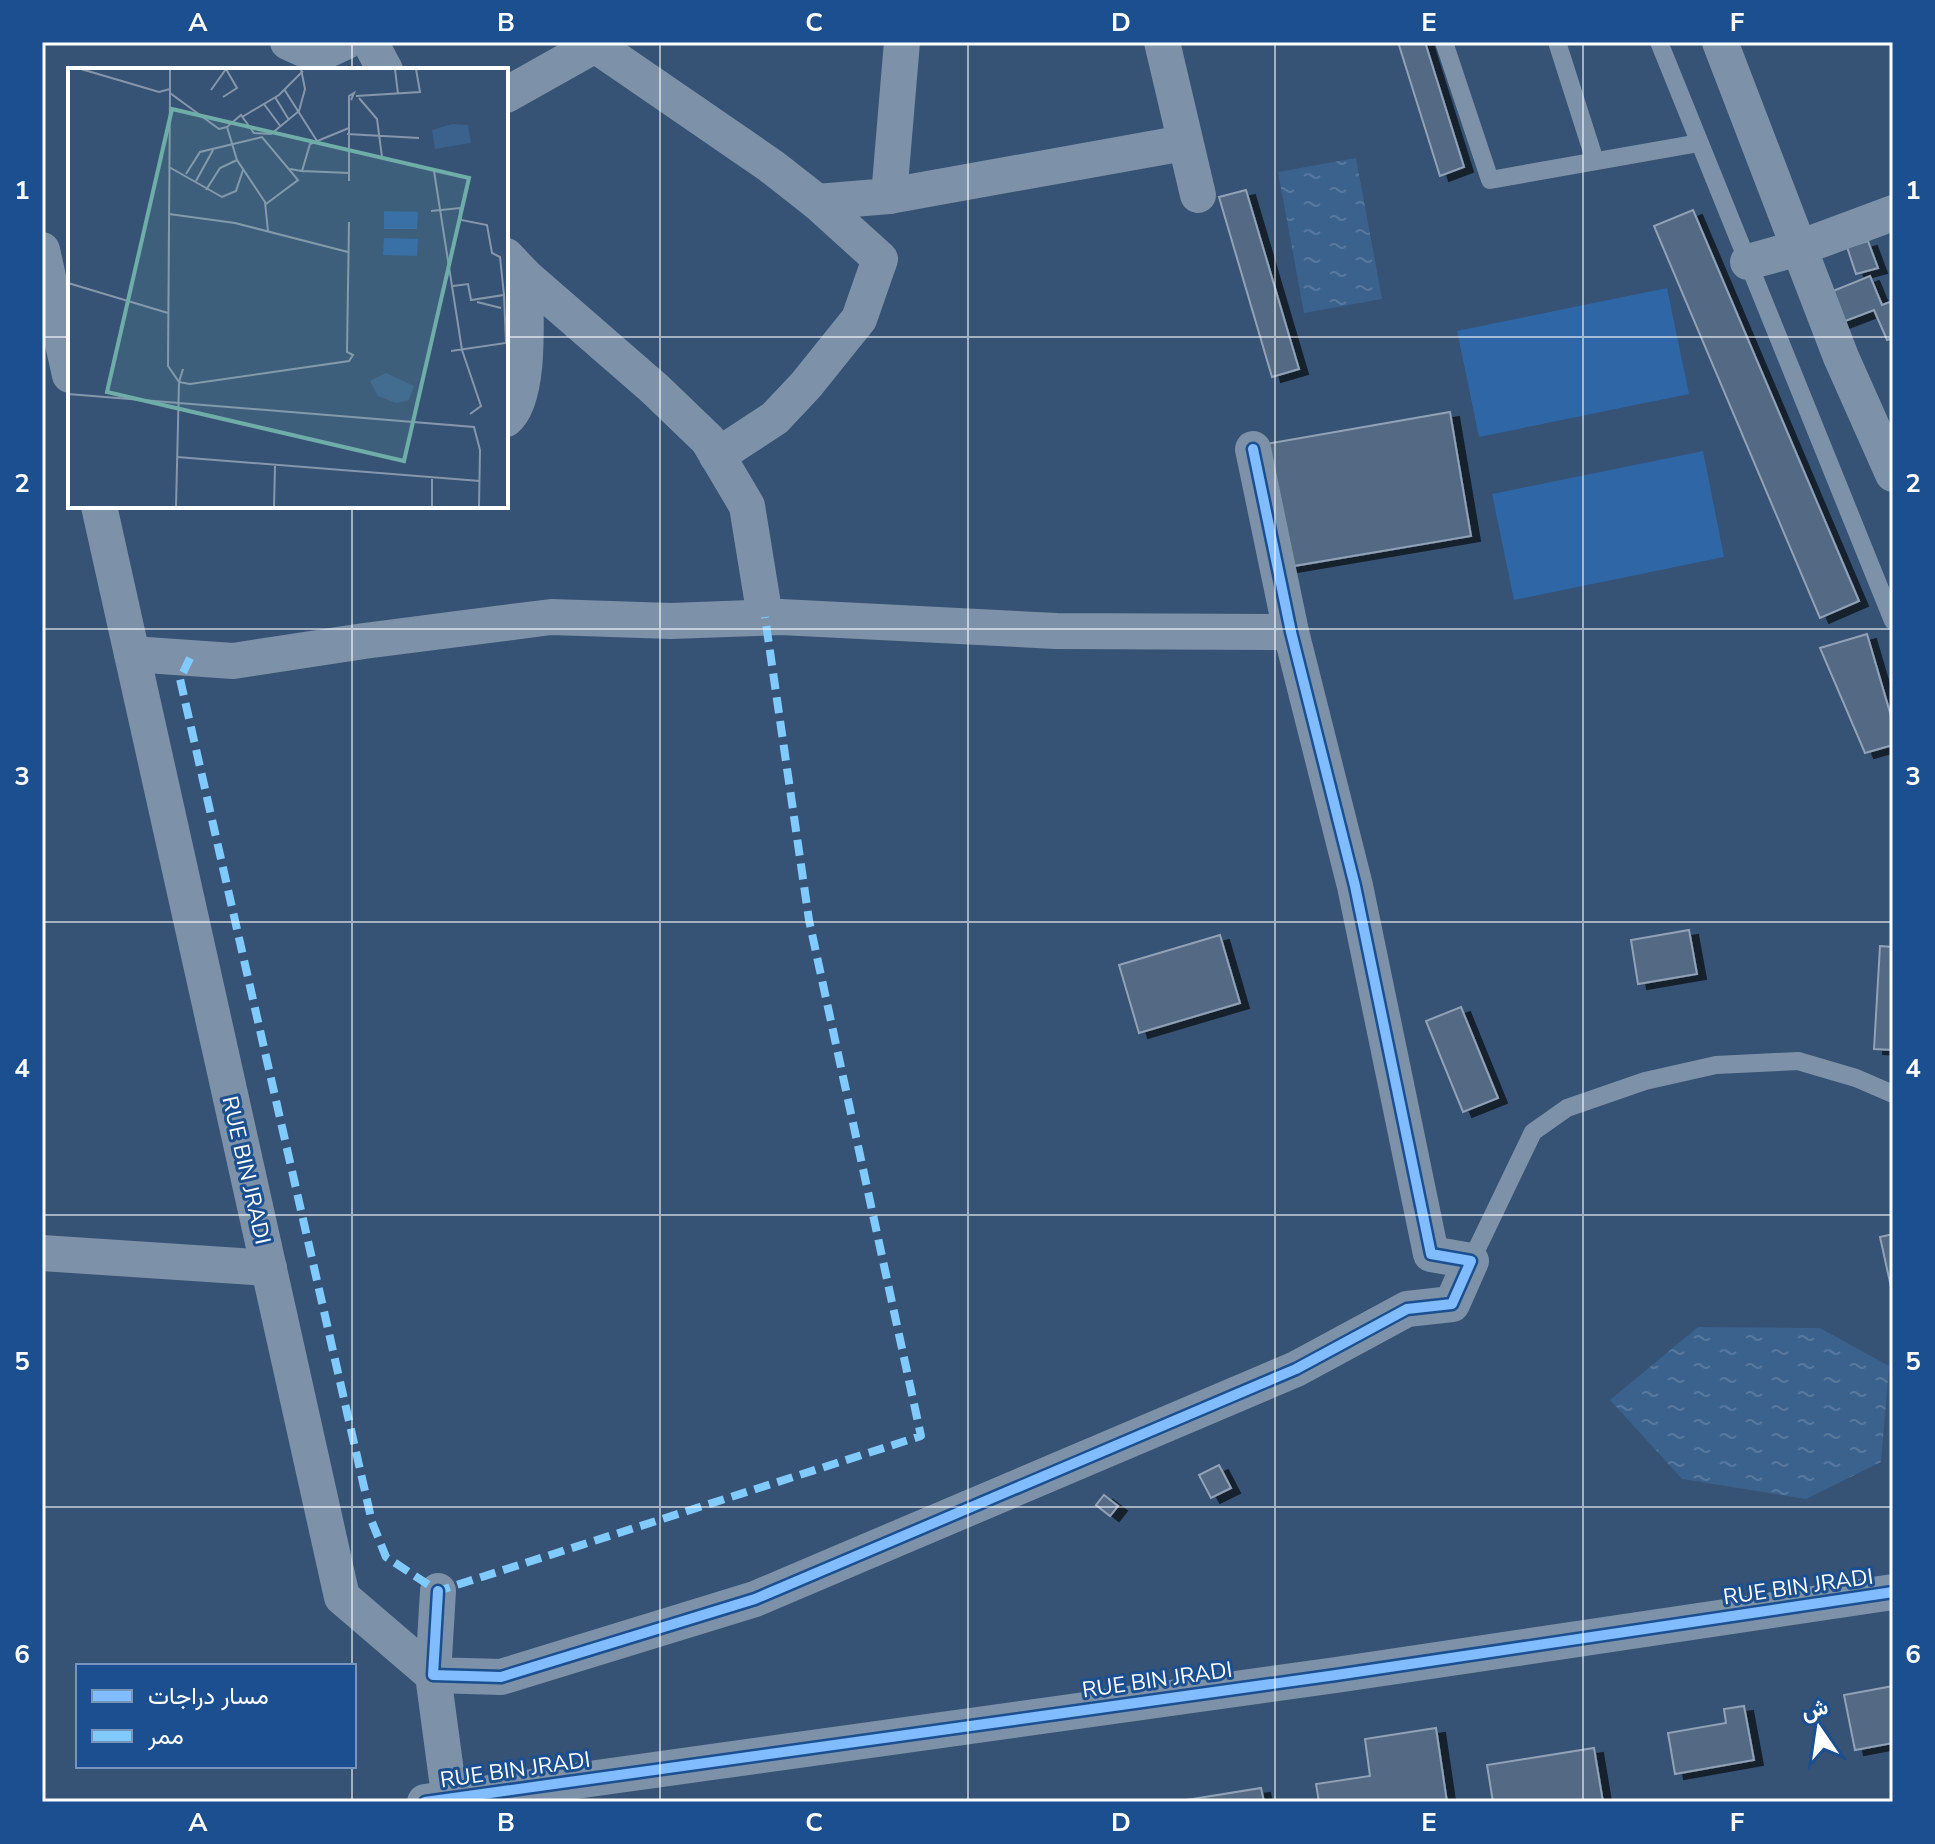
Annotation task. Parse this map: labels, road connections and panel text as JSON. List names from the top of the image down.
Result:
{
  "streets": {
    "street": ["RUE BIN JRADI"]
  },
  "legend": ["مسار دراجات", "ممر"],
  "north": "top",
  "grid": {
    "columns": [
      "A",
      "B",
      "C",
      "D",
      "E",
      "F"
    ],
    "rows": [
      "1",
      "2",
      "3",
      "4",
      "5",
      "6"
    ]
  }
}
